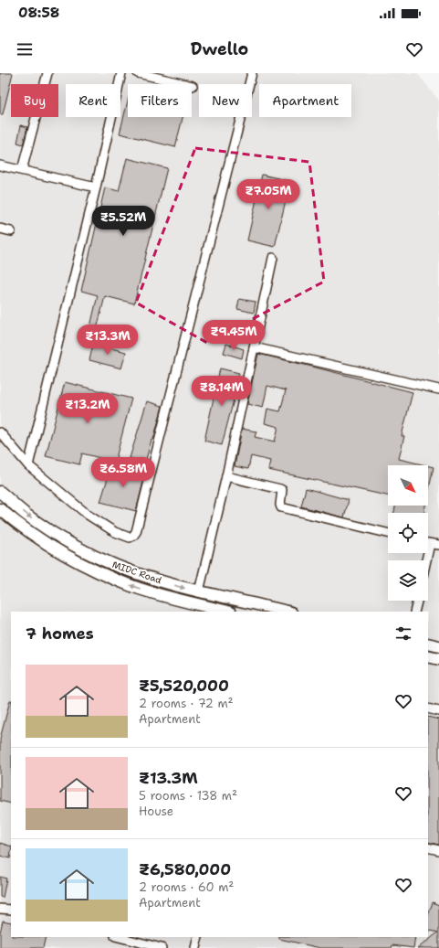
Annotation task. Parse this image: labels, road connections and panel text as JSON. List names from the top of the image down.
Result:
{
  "streets": {
    "main road": ["MIDC Road"]
  },
  "north": "bottom right",
  "page": {
    "status": "08:58",
    "header": "Dwello",
    "chip": [
      "Buy",
      "Rent",
      "Filters",
      "New",
      "Apartment"
    ],
    "price": [
      "₹7.05M",
      "₹5.52M",
      "₹9.45M",
      "₹13.3M",
      "₹8.14M",
      "₹13.2M",
      "₹6.58M"
    ],
    "heading": "7 homes",
    "list": [
      {
        "name": "₹5,520,000",
        "note": "2 rooms · 72 m² · Apartment"
      },
      {
        "name": "₹13.3M",
        "note": "5 rooms · 138 m² · House"
      },
      {
        "name": "₹6,580,000",
        "note": "2 rooms · 60 m² · Apartment"
      }
    ]
  }
}
